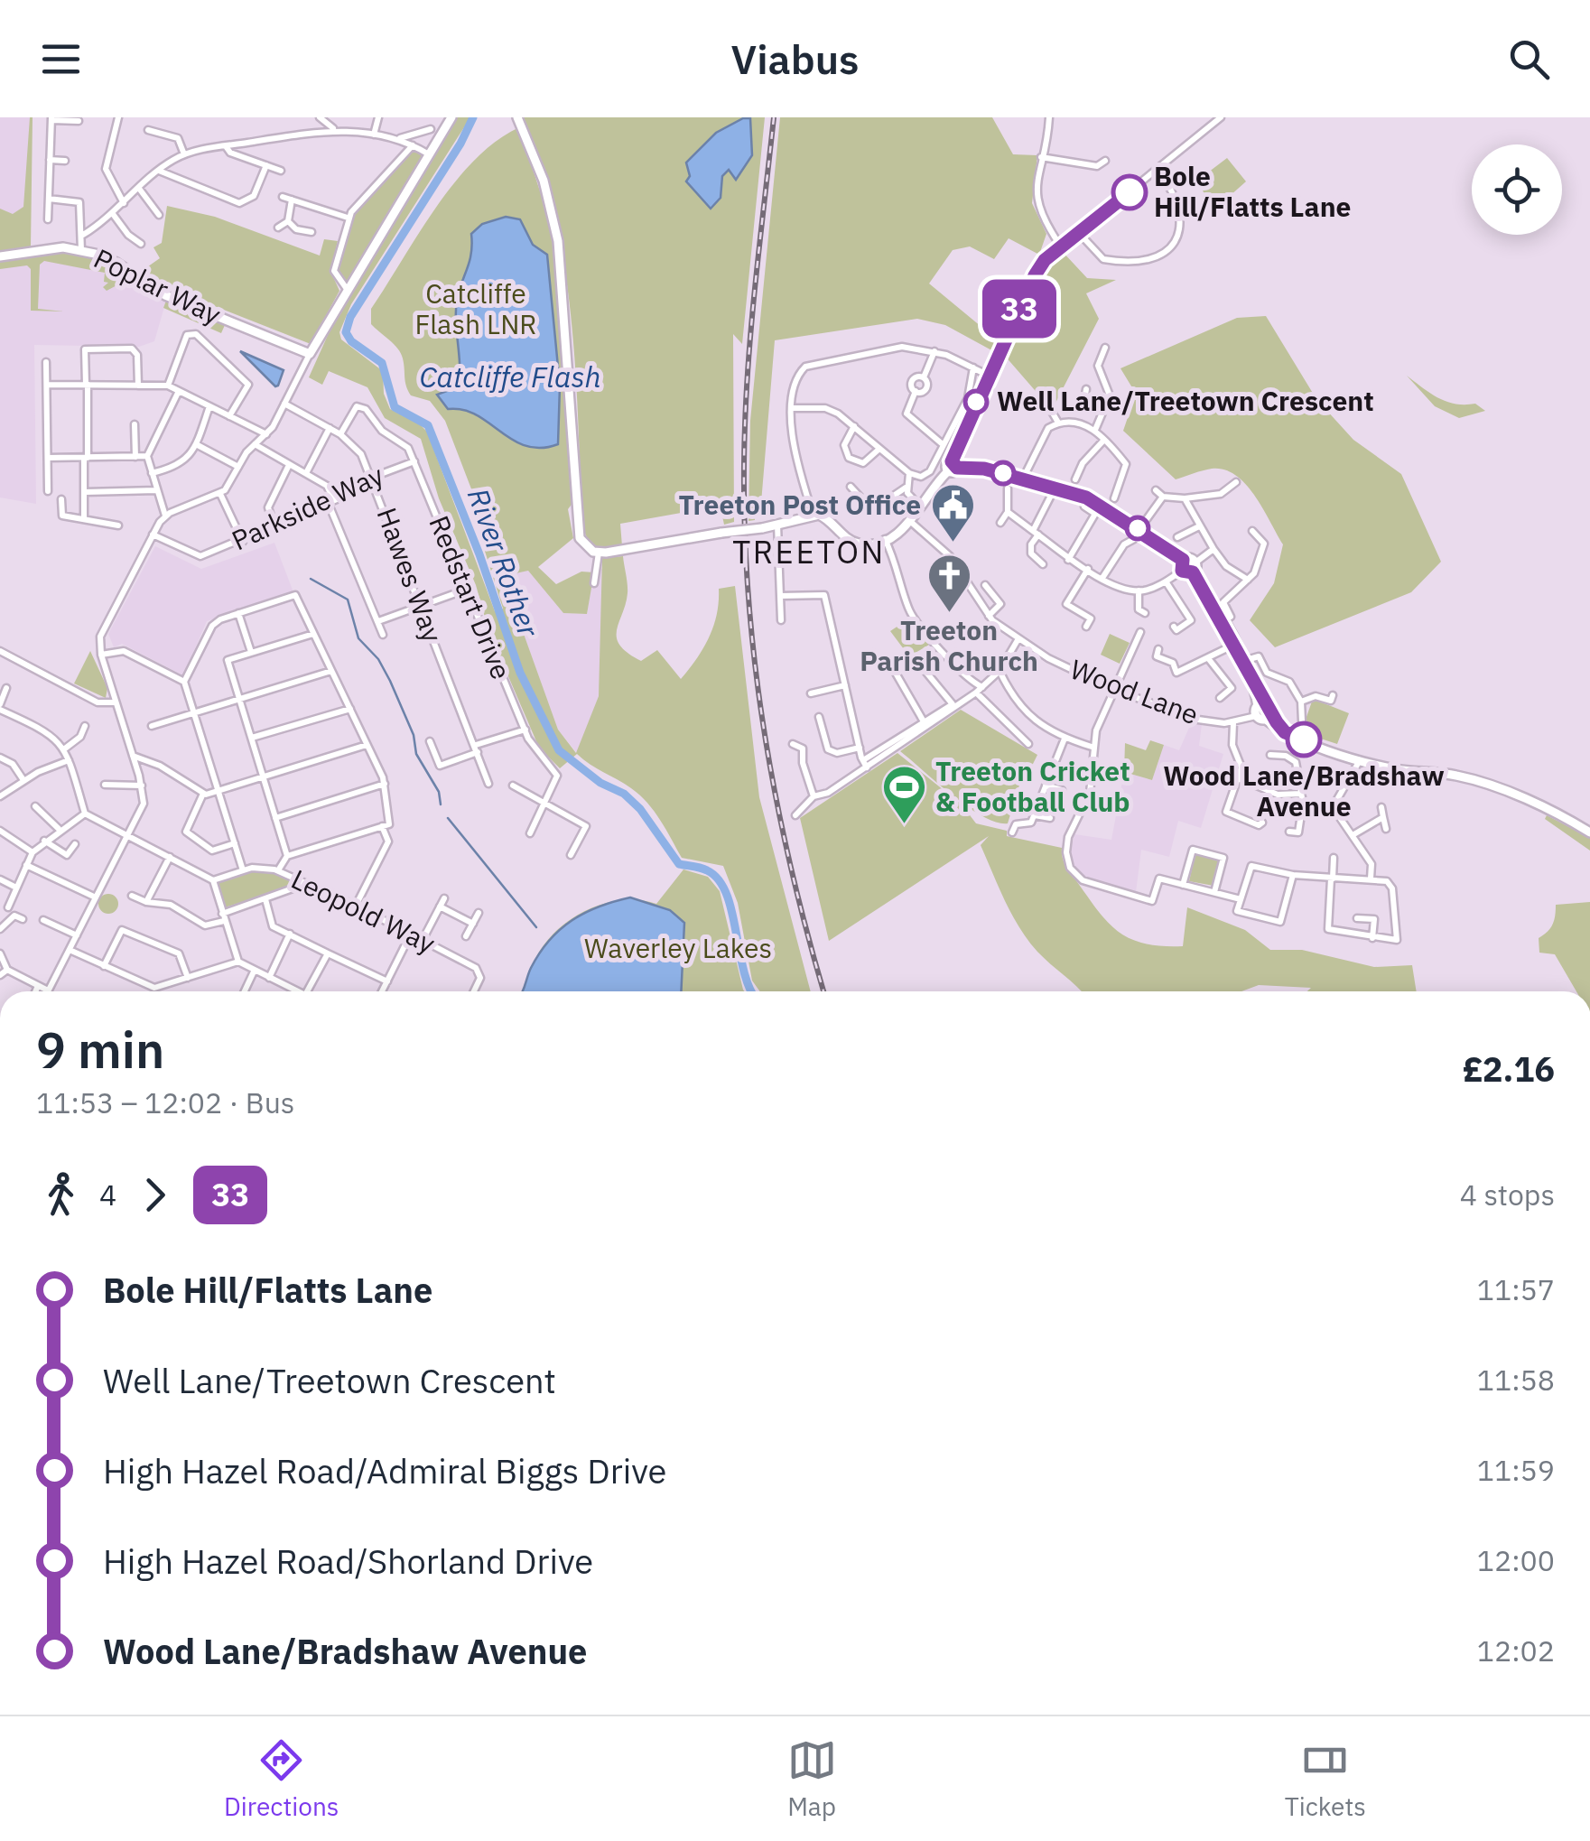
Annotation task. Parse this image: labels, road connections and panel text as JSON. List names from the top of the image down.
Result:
{
  "streets": {
    "main road": ["Poplar Way"],
    "street": [
      "Parkside Way",
      "Hawes Way",
      "Redstart Drive",
      "Wood Lane",
      "Leopold Way"
    ]
  },
  "crossings": [
    ["Parkside Way", "Hawes Way"],
    ["Parkside Way", "Redstart Drive"],
    ["Hawes Way", "Redstart Drive"]
  ],
  "districts": ["TREETON"],
  "water": ["Catcliffe Flash", "River Rother"],
  "parks": ["Catcliffe Flash LNR", "Waverley Lakes"],
  "places": {
    "other": ["Bole Hill/Flatts Lane", "Well Lane/Treetown Crescent", "Wood Lane/Bradshaw Avenue"],
    "public building": ["Treeton Post Office"],
    "church": ["Treeton Parish Church"],
    "sports": ["Treeton Cricket & Football Club"]
  },
  "lines": ["bus line 33"],
  "page": {
    "header": "Viabus",
    "on_map": "33",
    "heading": ["9 min", "11:53 – 12:02 · Bus", "£2.16"],
    "legs": ["4", "33", "4 stops"],
    "list": [
      {
        "name": "Bole Hill/Flatts Lane",
        "value": "11:57"
      },
      {
        "name": "Well Lane/Treetown Crescent",
        "value": "11:58"
      },
      {
        "name": "High Hazel Road/Admiral Biggs Drive",
        "value": "11:59"
      },
      {
        "name": "High Hazel Road/Shorland Drive",
        "value": "12:00"
      },
      {
        "name": "Wood Lane/Bradshaw Avenue",
        "value": "12:02"
      }
    ],
    "tabs": ["Directions", "Map", "Tickets"]
  }
}
